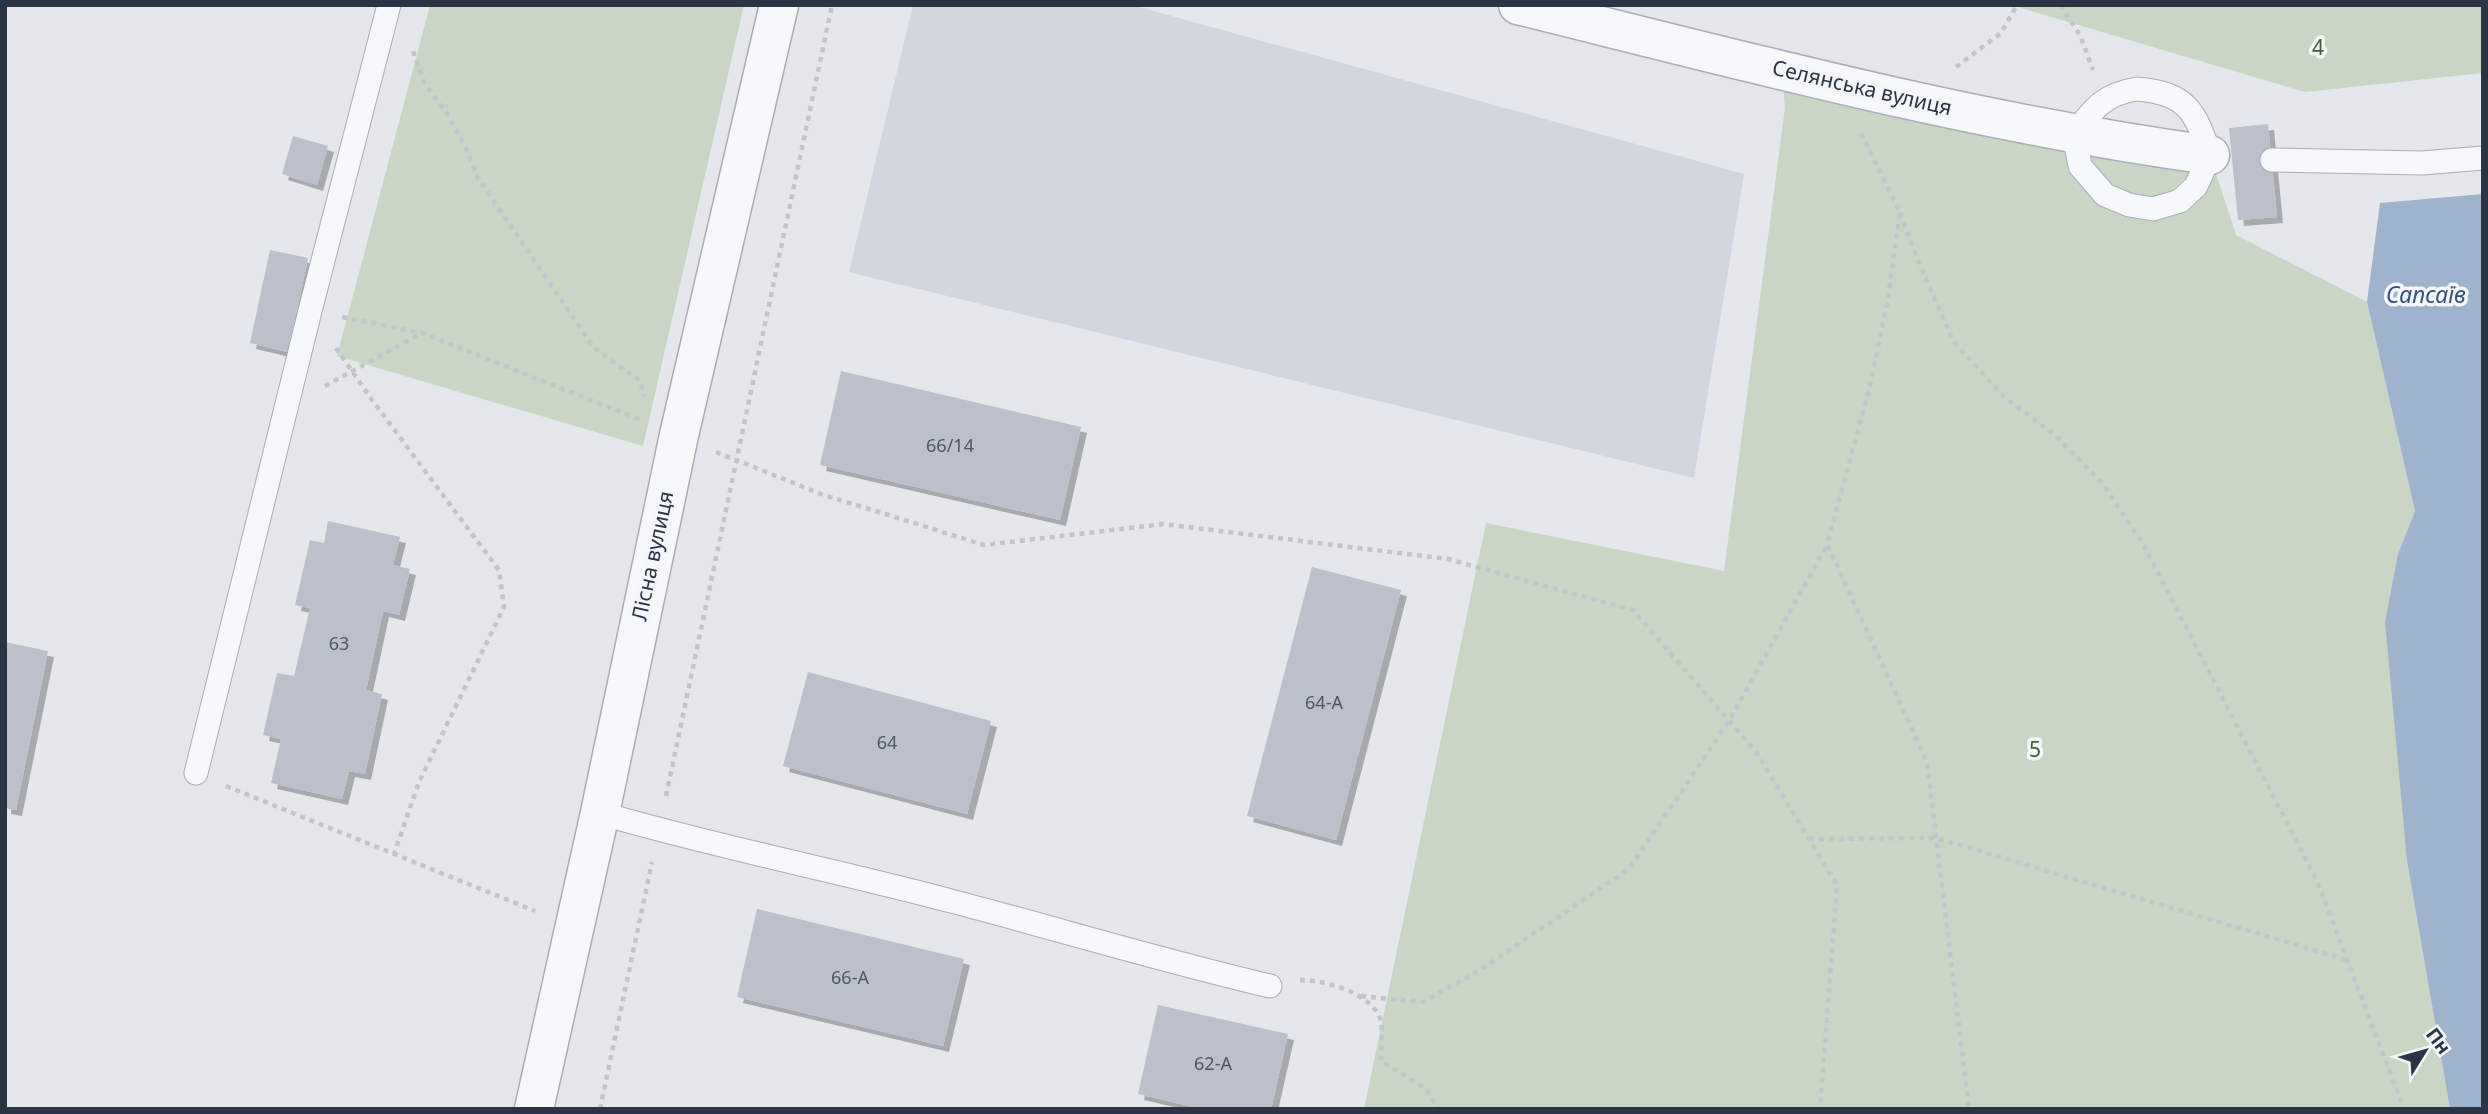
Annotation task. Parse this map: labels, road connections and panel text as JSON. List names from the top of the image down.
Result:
{
  "streets": {
    "street": ["Селянська вулиця", "Лісна вулиця"]
  },
  "water": ["Сапсаїв"],
  "parks": ["4", "5"],
  "house_numbers": [
    "66/14",
    "63",
    "64-А",
    "64",
    "66-А",
    "62-А"
  ],
  "north": "top right"
}
